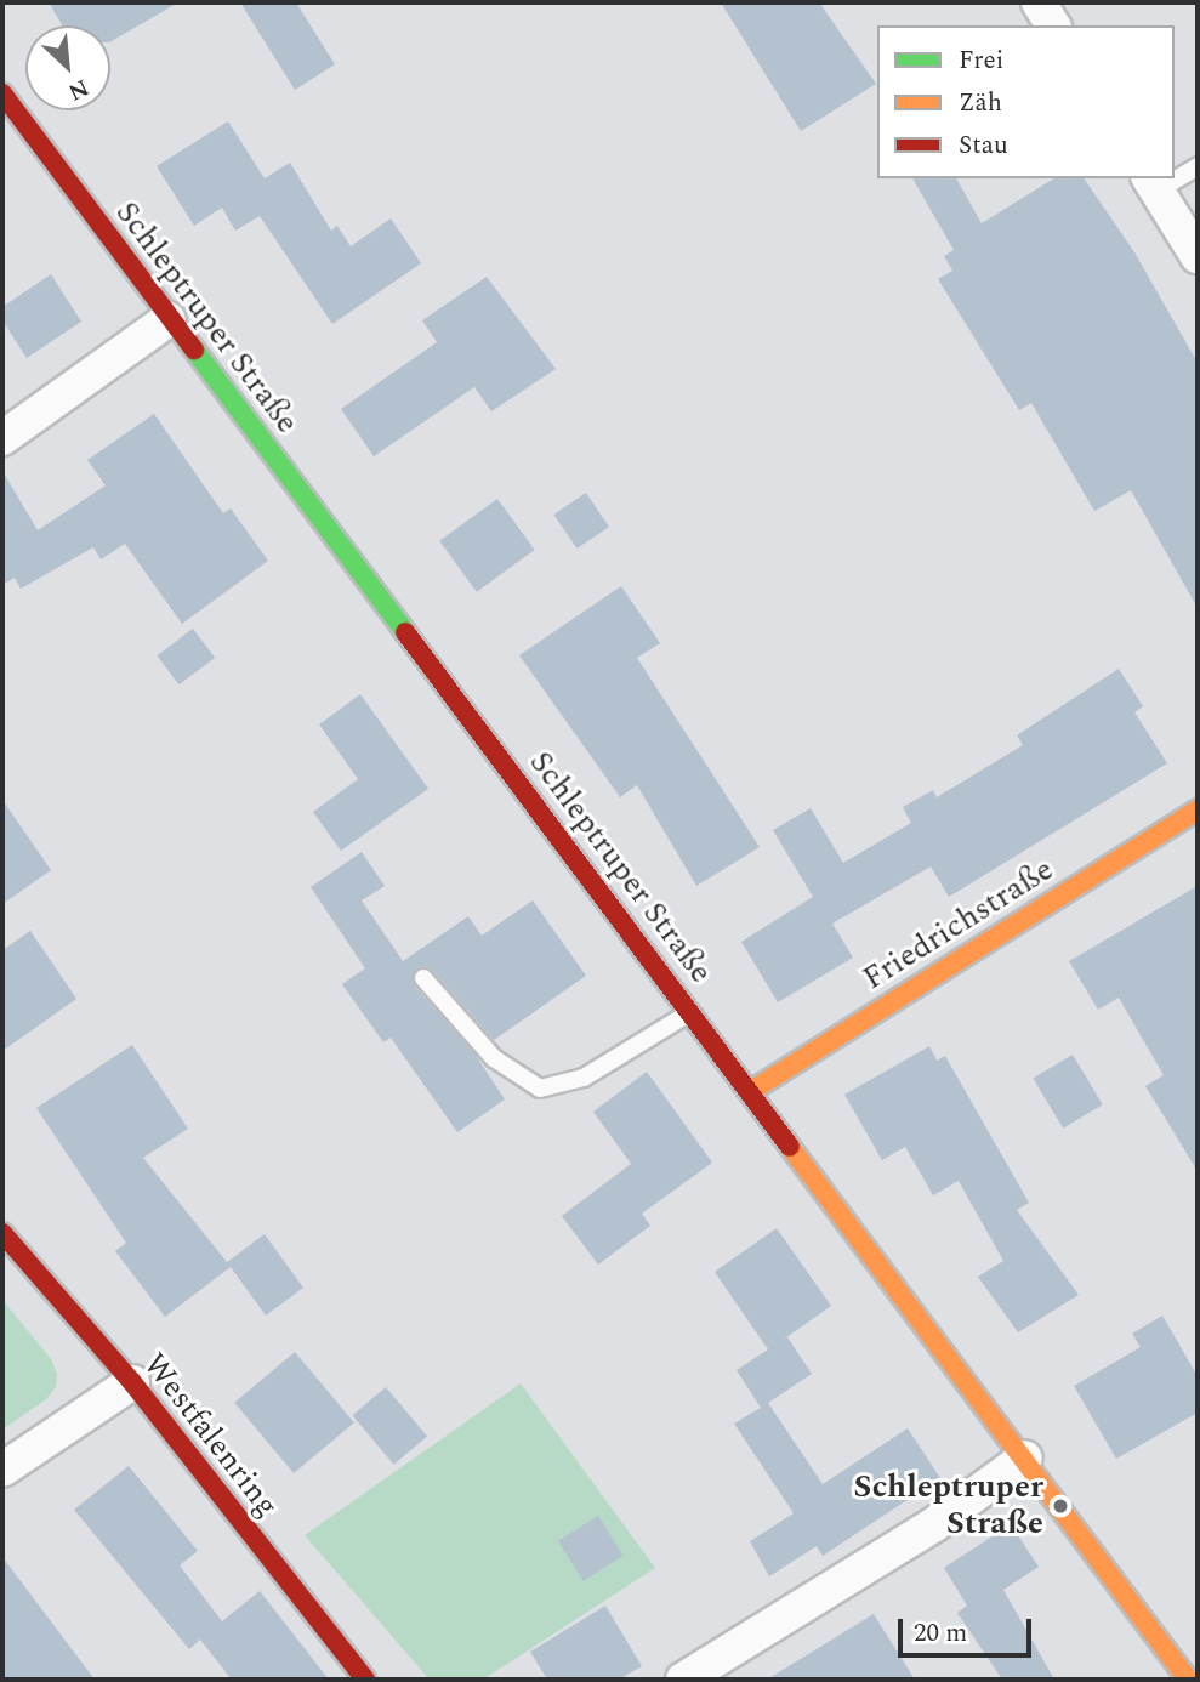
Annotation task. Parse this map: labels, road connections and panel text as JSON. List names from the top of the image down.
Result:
{
  "streets": {
    "street": ["Schleptruper Straße", "Friedrichstraße", "Westfalenring"]
  },
  "crossings": [
    ["Schleptruper Straße", "Friedrichstraße"]
  ],
  "places": ["Schleptruper Straße"],
  "legend": ["Frei", "Zäh", "Stau"],
  "scale_bar": "20 m",
  "north": "bottom right"
}
